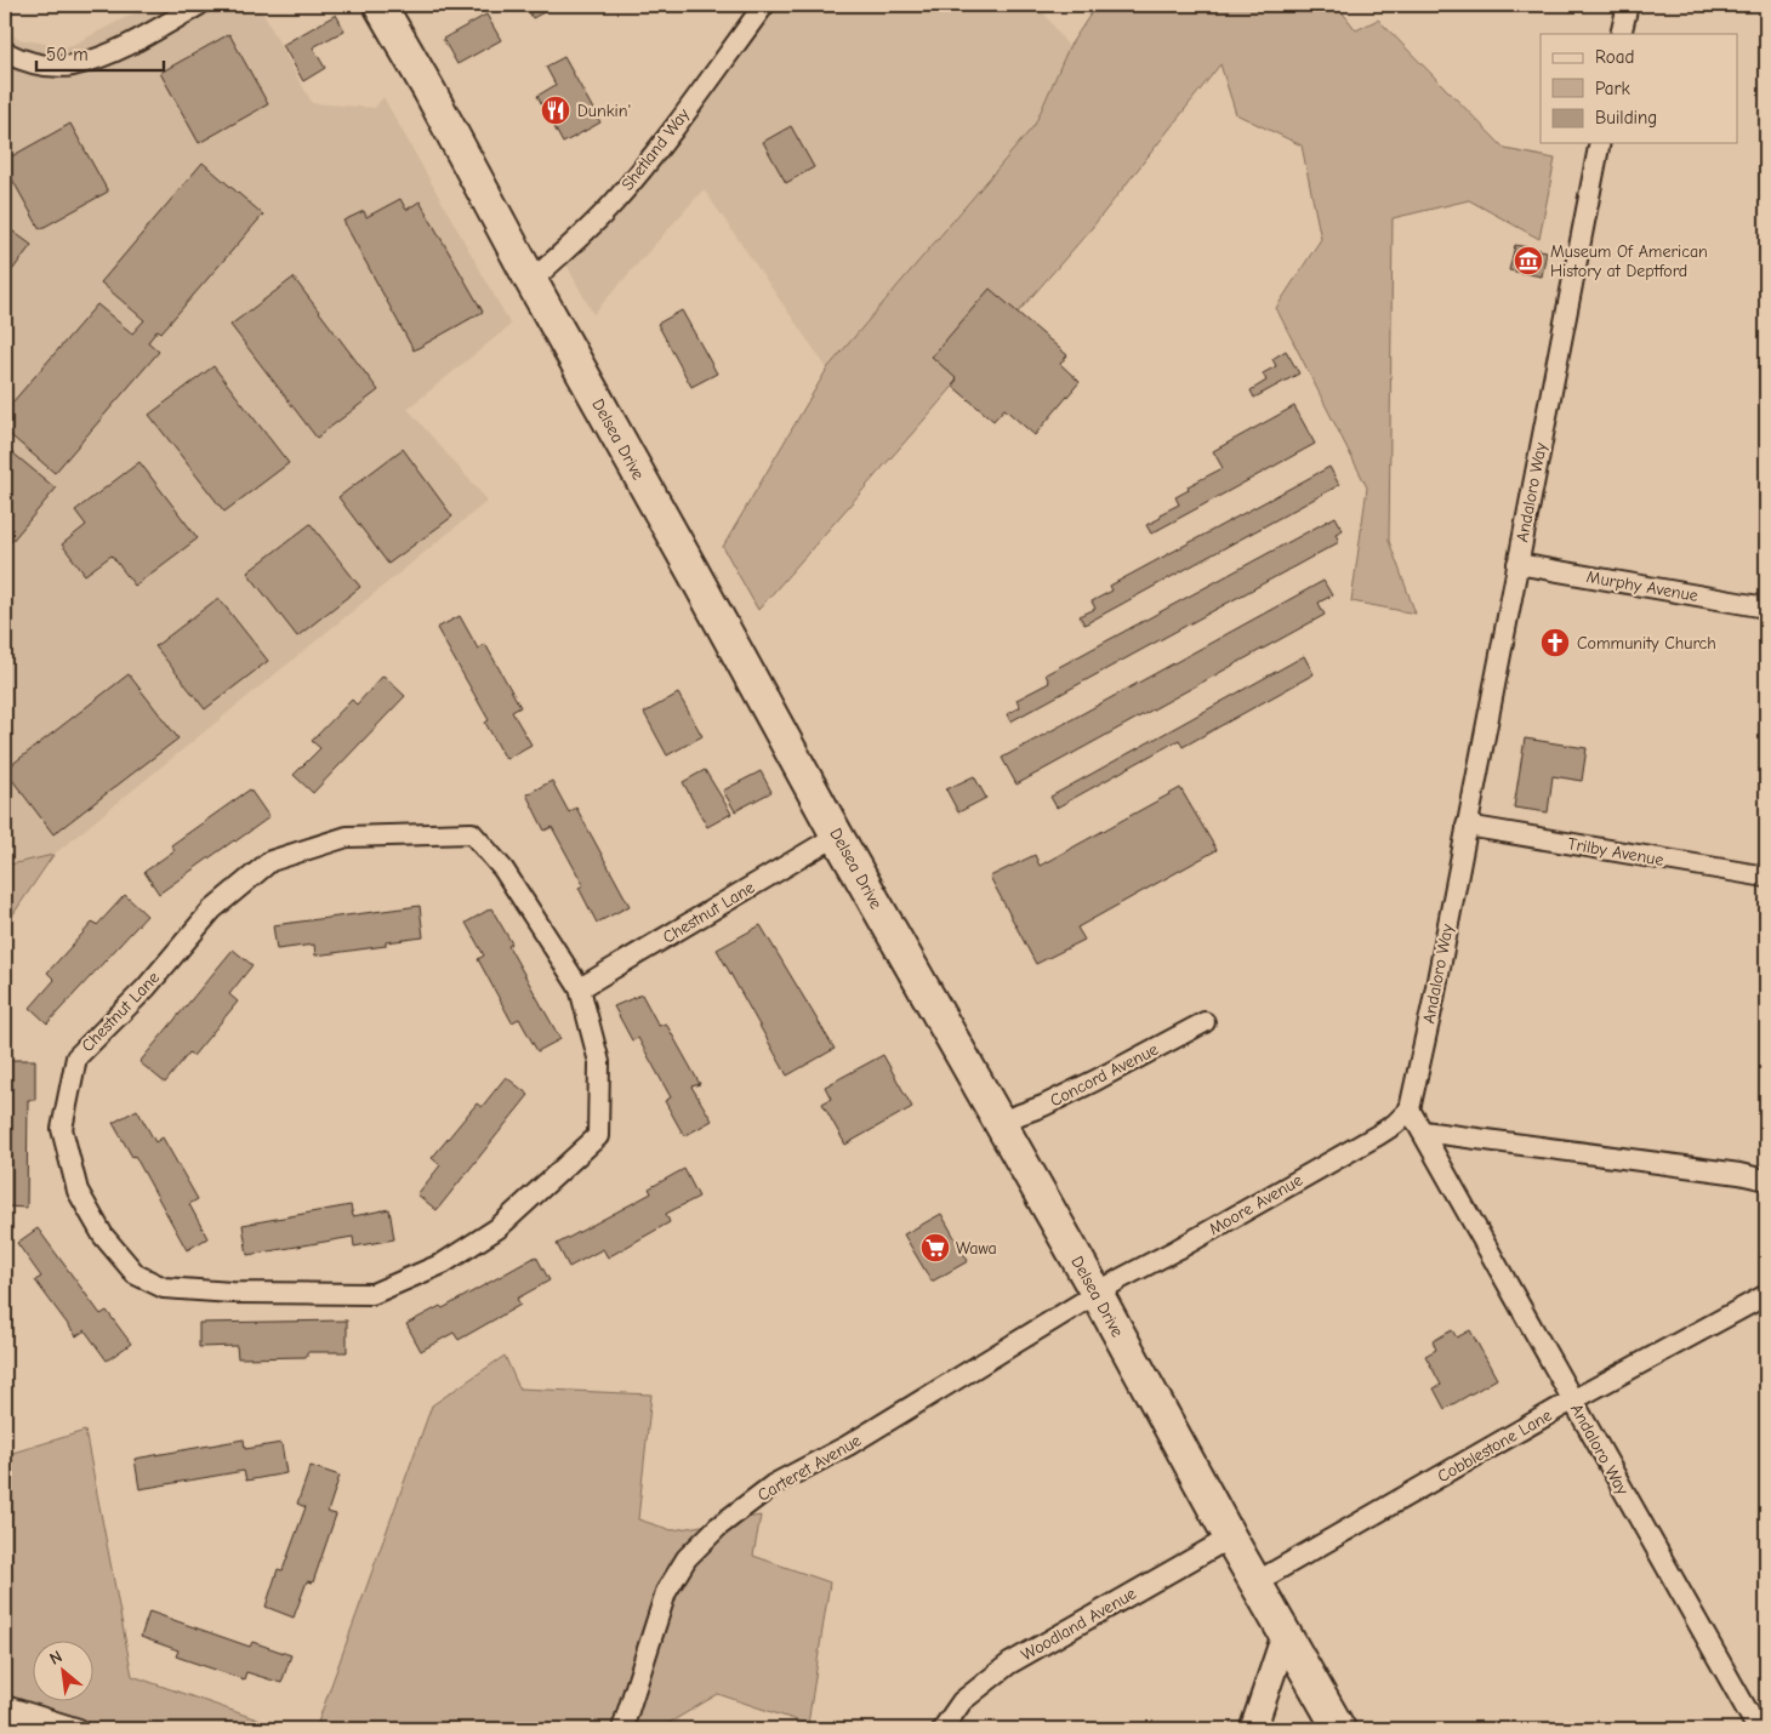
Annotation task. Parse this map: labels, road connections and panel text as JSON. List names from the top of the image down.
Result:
{
  "streets": {
    "main road": ["Delsea Drive"],
    "street": [
      "Shetland Way",
      "Andaloro Way",
      "Murphy Avenue",
      "Trilby Avenue",
      "Chestnut Lane",
      "Concord Avenue",
      "Moore Avenue",
      "Cobblestone Lane",
      "Carteret Avenue",
      "Woodland Avenue"
    ]
  },
  "crossings": [
    ["Shetland Way", "Delsea Drive"],
    ["Delsea Drive", "Chestnut Lane"],
    ["Delsea Drive", "Concord Avenue"],
    ["Delsea Drive", "Moore Avenue"],
    ["Delsea Drive", "Cobblestone Lane"],
    ["Delsea Drive", "Carteret Avenue"],
    ["Delsea Drive", "Woodland Avenue"],
    ["Andaloro Way", "Murphy Avenue"],
    ["Andaloro Way", "Trilby Avenue"],
    ["Andaloro Way", "Moore Avenue"],
    ["Andaloro Way", "Cobblestone Lane"],
    ["Moore Avenue", "Carteret Avenue"]
  ],
  "places": {
    "restaurant": ["Dunkin'"],
    "museum": ["Museum Of American History at Deptford"],
    "church": ["Community Church"],
    "supermarket": ["Wawa"]
  },
  "legend": ["Road", "Park", "Building"],
  "scale_bar": "50 m",
  "north": "top left"
}
